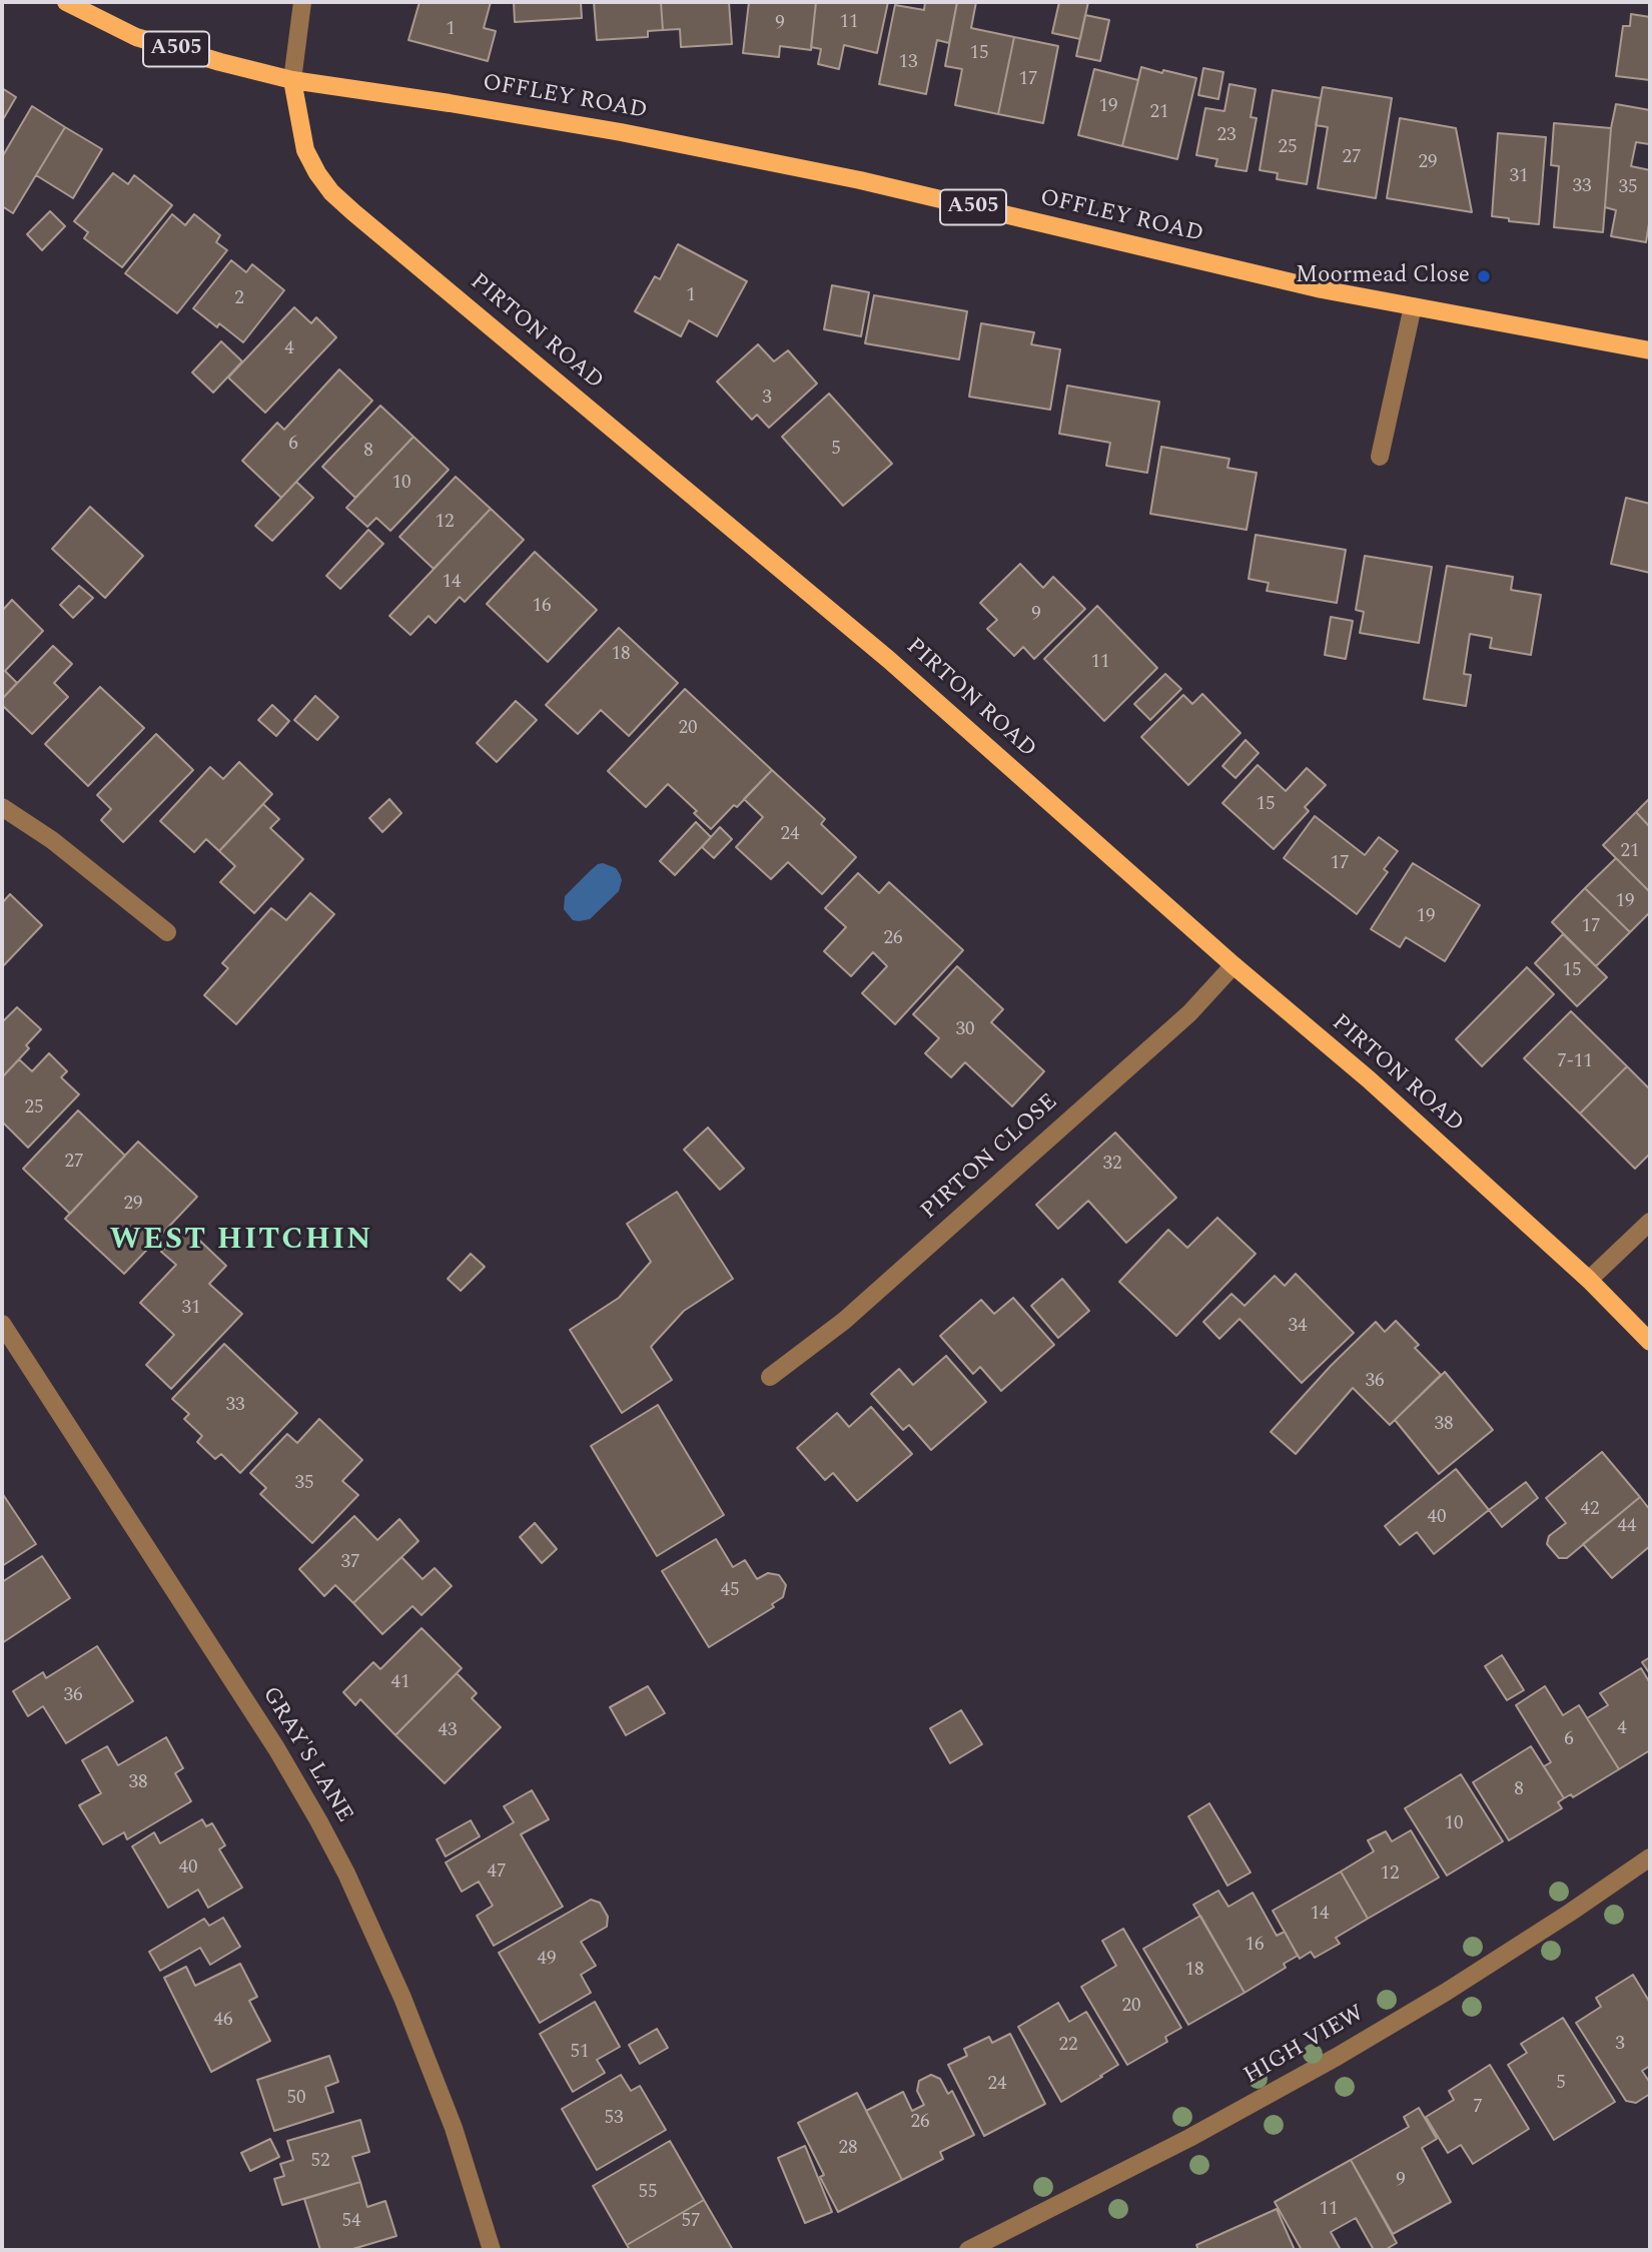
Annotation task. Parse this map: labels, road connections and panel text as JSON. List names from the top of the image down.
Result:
{
  "streets": {
    "main road": ["A505", "OFFLEY ROAD", "PIRTON ROAD"],
    "street": ["PIRTON CLOSE", "GRAY'S LANE", "HIGH VIEW"]
  },
  "crossings": [
    ["A505", "OFFLEY ROAD"],
    ["A505", "PIRTON ROAD"],
    ["OFFLEY ROAD", "PIRTON ROAD"],
    ["PIRTON ROAD", "PIRTON CLOSE"]
  ],
  "districts": ["WEST HITCHIN"],
  "places": ["Moormead Close"],
  "house_numbers": [
    "11",
    "9",
    "1",
    "15",
    "13",
    "17",
    "19",
    "21",
    "23",
    "25",
    "27",
    "29",
    "31",
    "33",
    "35",
    "1",
    "2",
    "4",
    "3",
    "6",
    "5",
    "8",
    "10",
    "12",
    "14",
    "16",
    "9",
    "18",
    "11",
    "20",
    "15",
    "24",
    "21",
    "17",
    "19",
    "19",
    "17",
    "26",
    "15",
    "30",
    "7-11",
    "25",
    "27",
    "32",
    "29",
    "31",
    "34",
    "36",
    "33",
    "38",
    "35",
    "42",
    "40",
    "44",
    "37",
    "45",
    "41",
    "36",
    "4",
    "43",
    "6",
    "38",
    "8",
    "10",
    "40",
    "47",
    "12",
    "14",
    "16",
    "49",
    "18",
    "20",
    "46",
    "3",
    "22",
    "51",
    "5",
    "24",
    "50",
    "7",
    "53",
    "26",
    "28",
    "52",
    "9",
    "55",
    "11",
    "54",
    "57"
  ]
}
